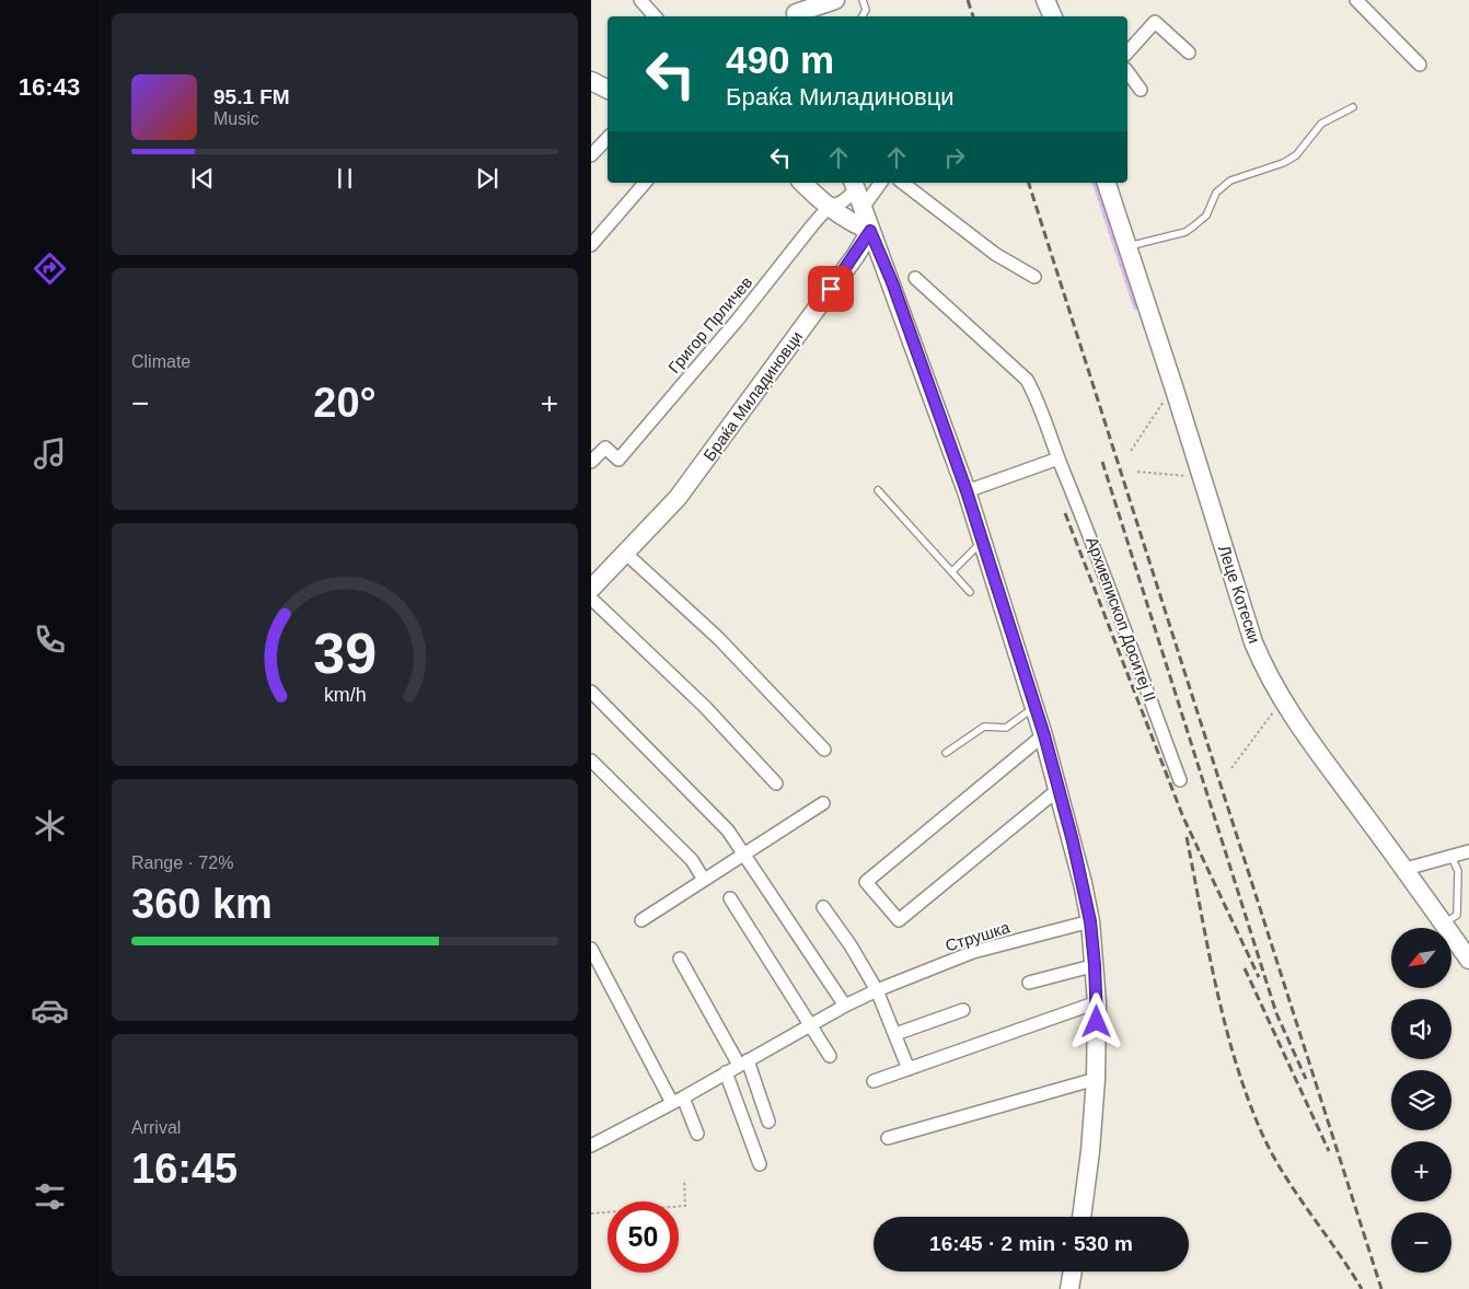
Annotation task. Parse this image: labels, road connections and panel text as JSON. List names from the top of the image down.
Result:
{
  "streets": {
    "main road": ["Браќа Миладиновци", "Леце Котески"],
    "street": ["Григор Прличев", "Архиепископ Доситеј II", "Струшка"]
  },
  "north": "bottom left",
  "page": {
    "tabs": "16:43",
    "turn": ["490 m", "Браќа Миладиновци"],
    "song": ["95.1 FM", "Music"],
    "tile": [
      "Climate",
      ["Range · 72%", "360 km"],
      ["Arrival", "16:45"]
    ],
    "heat": ["−", "20°", "+"],
    "map_buttons": ["+", "−"],
    "limit": "50",
    "trip": "16:45 · 2 min · 530 m",
    "gauge": ["39", "km/h"]
  }
}
